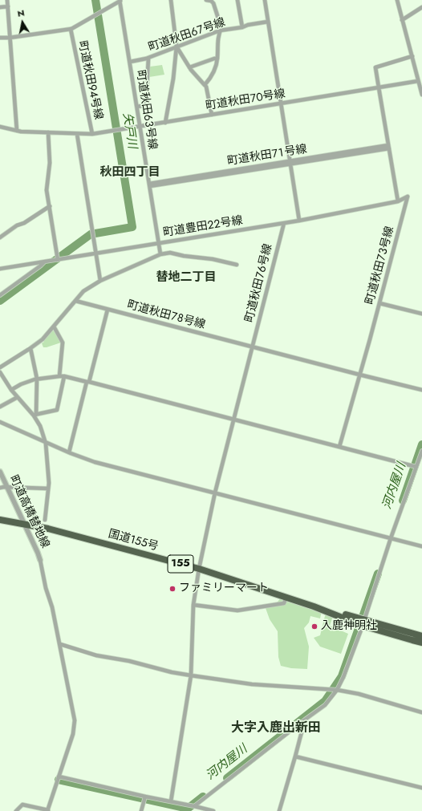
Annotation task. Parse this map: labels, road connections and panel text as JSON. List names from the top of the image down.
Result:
{
  "streets": {
    "highway": ["国道155号", "155"],
    "street": [
      "町道秋田６７号線",
      "町道秋田９４号線",
      "町道秋田７０号線",
      "町道秋田６３号線",
      "町道秋田７１号線",
      "町道豊田２２号線",
      "町道秋田７３号線",
      "町道秋田７６号線",
      "町道秋田７８号線",
      "町道高橋替地線"
    ]
  },
  "crossings": [
    ["町道秋田６７号線", "町道秋田６３号線"],
    ["町道秋田９４号線", "町道秋田７０号線"],
    ["町道秋田７０号線", "町道秋田６３号線"],
    ["町道秋田６３号線", "町道秋田７１号線"],
    ["町道秋田６３号線", "町道豊田２２号線"],
    ["町道豊田２２号線", "町道秋田７３号線"],
    ["町道豊田２２号線", "町道秋田７６号線"],
    ["町道秋田７３号線", "町道秋田７８号線"],
    ["町道秋田７６号線", "町道秋田７８号線"],
    ["町道秋田７６号線", "国道155号"],
    ["町道高橋替地線", "国道155号"]
  ],
  "districts": ["秋田四丁目", "替地二丁目", "大字入鹿出新田"],
  "water": ["矢戸川", "河内屋川"],
  "places": ["ファミリーマート", "入鹿神明社"],
  "north": "top"
}
